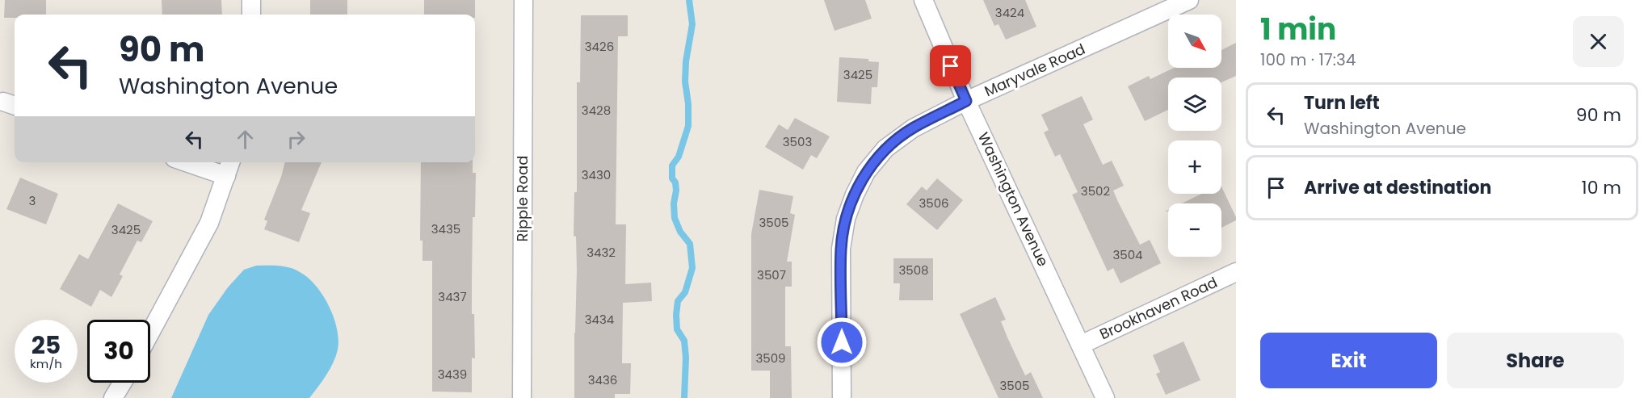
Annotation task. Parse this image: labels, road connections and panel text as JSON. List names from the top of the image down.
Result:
{
  "streets": {
    "street": [
      "Maryvale Road",
      "Ripple Road",
      "Washington Avenue",
      "Brookhaven Road"
    ]
  },
  "crossings": [
    ["Maryvale Road", "Washington Avenue"],
    ["Washington Avenue", "Brookhaven Road"]
  ],
  "house_numbers": [
    "3424",
    "3426",
    "3425",
    "3428",
    "3503",
    "3430",
    "3502",
    "3",
    "3506",
    "3505",
    "3435",
    "3425",
    "3432",
    "3504",
    "3508",
    "3507",
    "3437",
    "3434",
    "3509",
    "3439",
    "3436",
    "3505"
  ],
  "north": "bottom right",
  "page": {
    "heading": ["1 min", "100 m · 17:34"],
    "map_buttons": ["+", "−"],
    "turn": ["90 m", "Washington Avenue"],
    "list": [
      {
        "name": "Turn left",
        "note": "Washington Avenue",
        "value": "90 m"
      },
      {
        "name": "Arrive at destination",
        "value": "10 m"
      }
    ],
    "speed": "25 km/h",
    "limit": "30",
    "buttons": ["Exit", "Share"]
  }
}
